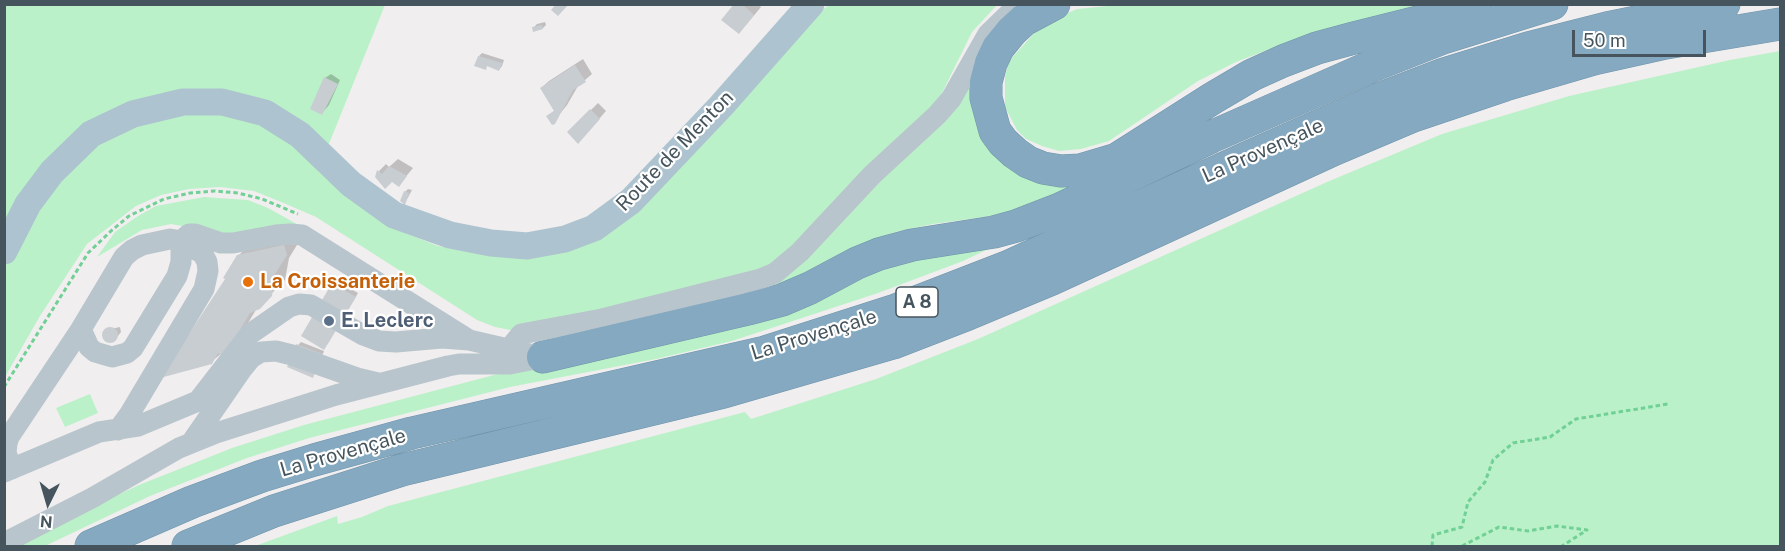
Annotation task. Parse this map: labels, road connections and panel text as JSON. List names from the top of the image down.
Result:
{
  "streets": {
    "highway": ["La Provençale", "A 8"],
    "main road": ["Route de Menton"]
  },
  "places": ["La Croissanterie", "E. Leclerc"],
  "scale_bar": "50 m",
  "north": "bottom"
}
